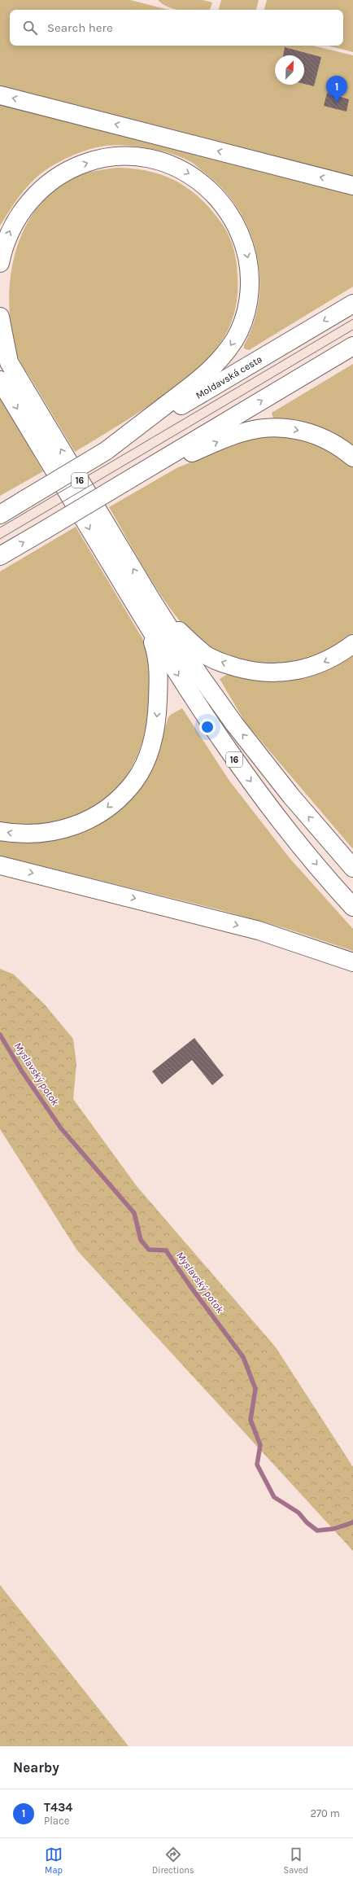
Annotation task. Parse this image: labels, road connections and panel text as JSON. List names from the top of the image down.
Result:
{
  "streets": {
    "main road": ["Moldavská cesta", "16"]
  },
  "crossings": [
    ["Moldavská cesta", "16"]
  ],
  "water": ["Myslavský potok"],
  "north": "top right",
  "page": {
    "search": "Search here",
    "pins": "1",
    "heading": "Nearby",
    "list": [
      {
        "mark": "1",
        "name": "T434",
        "note": "Place",
        "value": "270 m"
      }
    ],
    "nav": ["Map", "Directions", "Saved"]
  }
}
